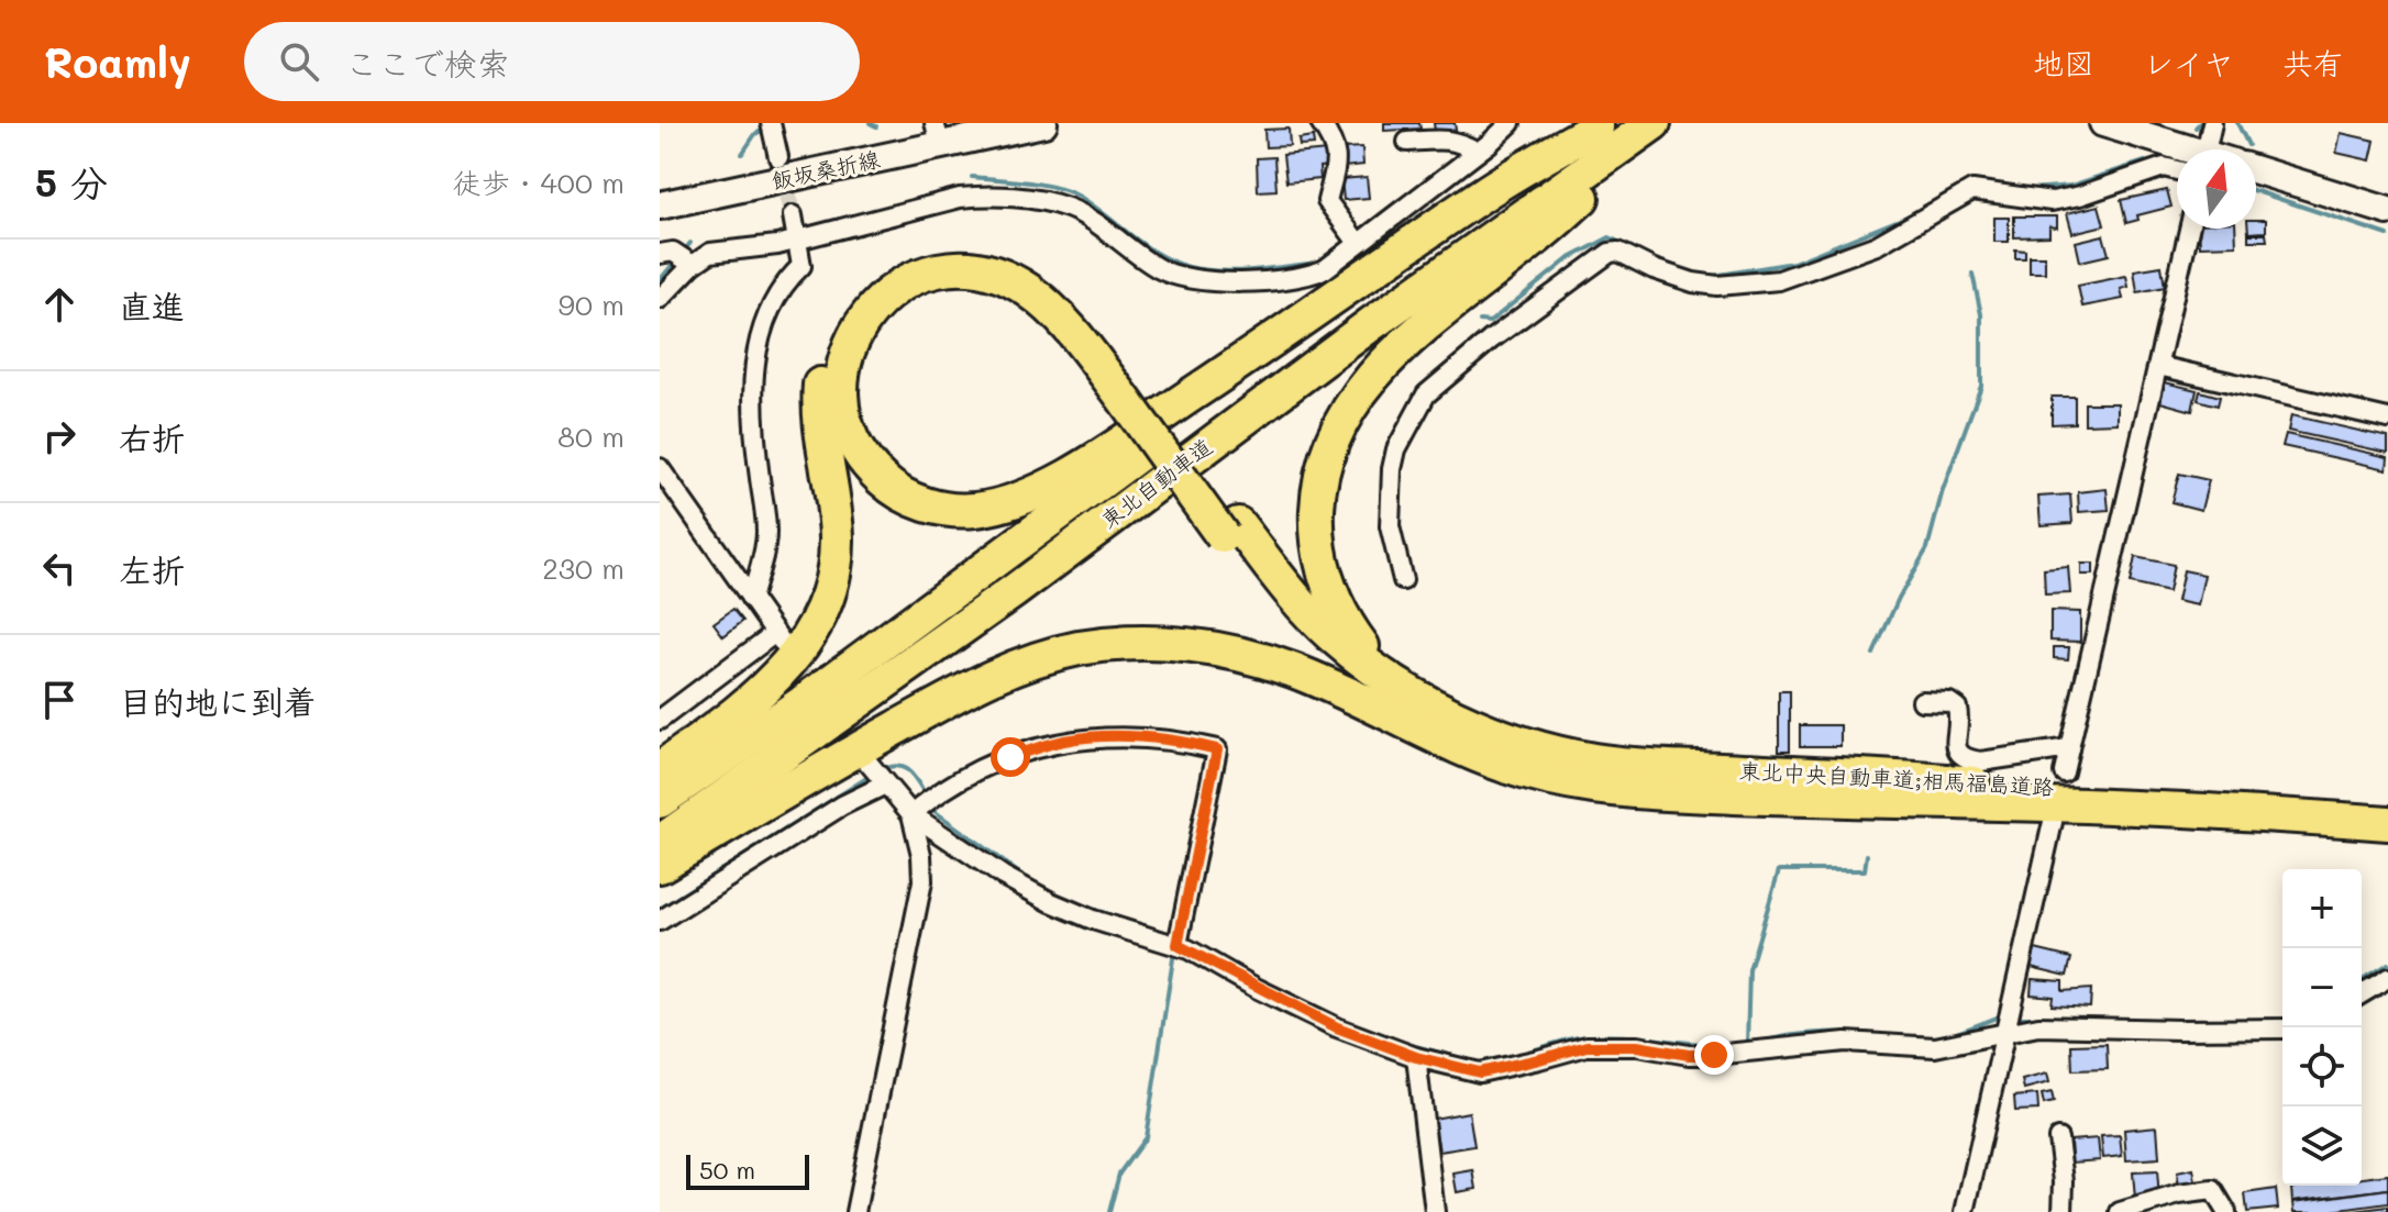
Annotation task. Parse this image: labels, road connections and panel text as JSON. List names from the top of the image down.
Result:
{
  "streets": {
    "highway": ["東北自動車道", "東北中央自動車道;相馬福島道路"],
    "main road": ["飯坂桑折線"]
  },
  "scale_bar": "50 m",
  "north": "top",
  "page": {
    "header": "Roamly",
    "search": "ここで検索",
    "nav": ["地図", "レイヤ", "共有"],
    "heading": ["5 分", "徒歩 · 400 m"],
    "list": [
      ["直進", "90 m"],
      ["右折", "80 m"],
      ["左折", "230 m"],
      "目的地に到着"
    ],
    "map_buttons": ["+", "−"],
    "scale": "50 m"
  }
}
